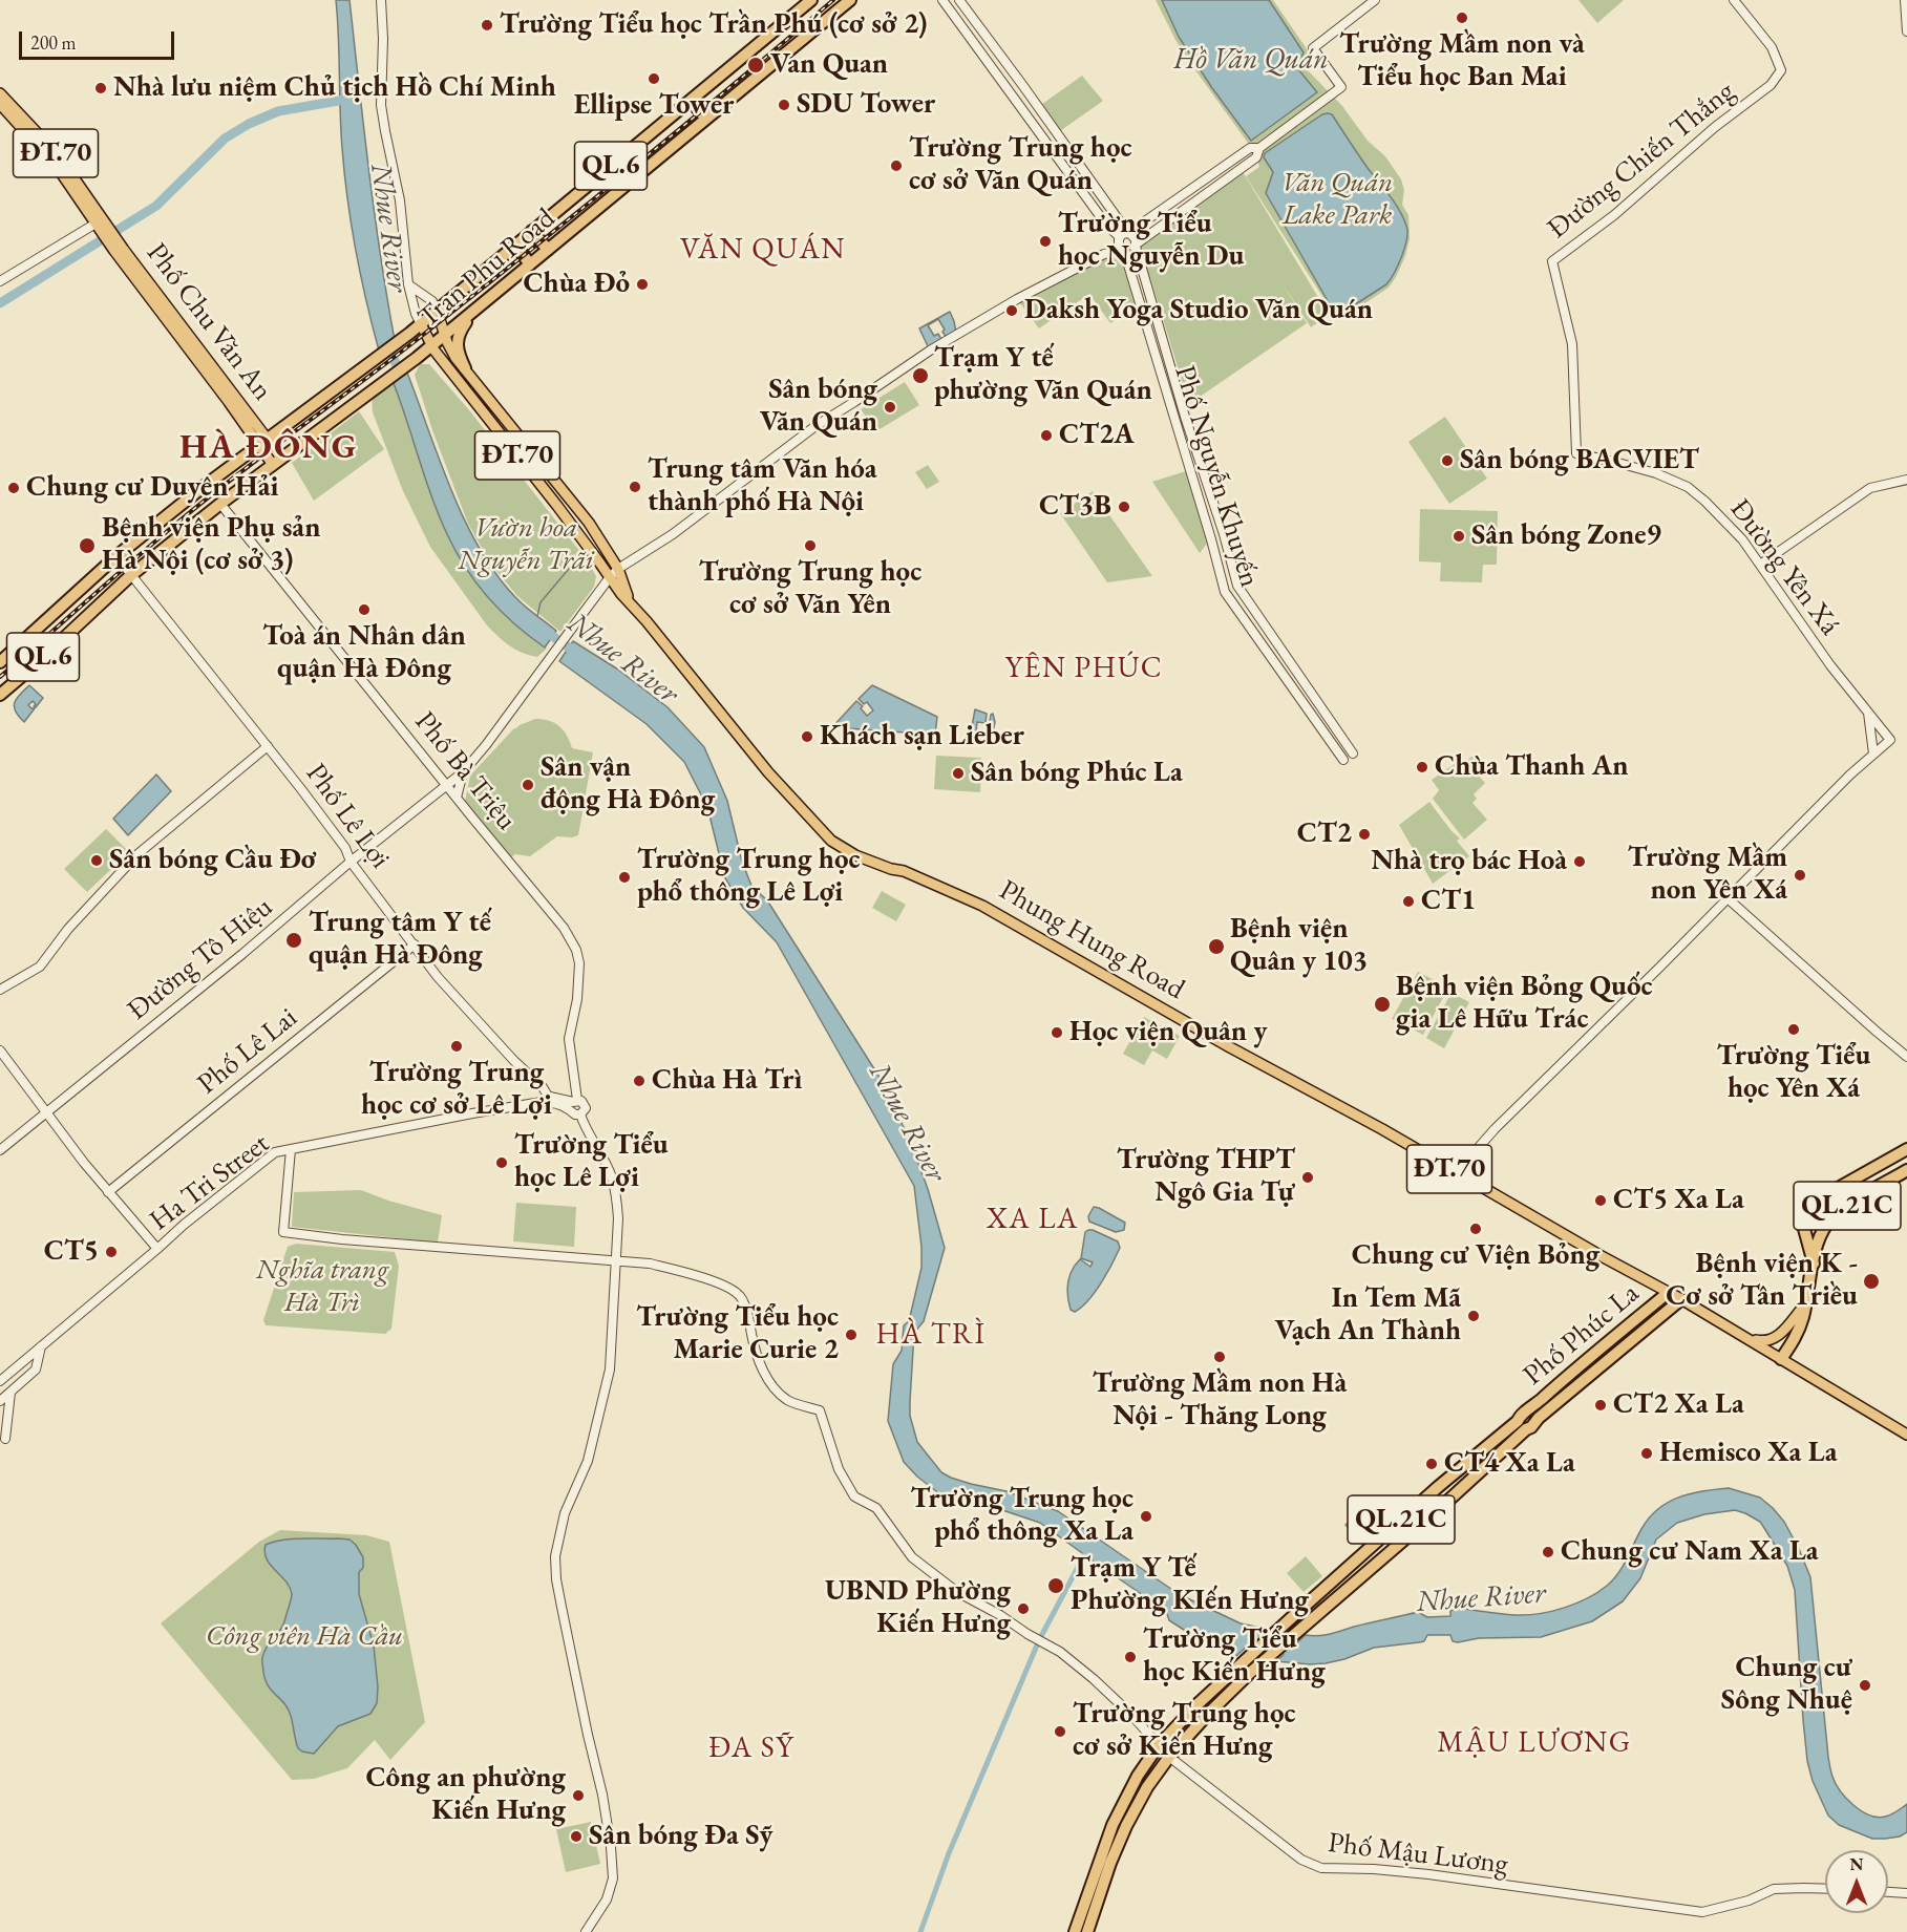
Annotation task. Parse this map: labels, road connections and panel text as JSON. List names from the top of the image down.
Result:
{
  "streets": {
    "highway": [
      "QL.6",
      "Tran Phu Road",
      "QL.21C",
      "Phố Phúc La"
    ],
    "main road": ["ĐT.70", "Phố Chu Văn An", "Phung Hung Road"],
    "street": [
      "Đường Chiến Thắng",
      "Phố Nguyễn Khuyến",
      "Đường Yên Xá",
      "Phố Bà Triệu",
      "Phố Lê Lợi",
      "Đường Tô Hiệu",
      "Phố Lê Lai",
      "Ha Tri Street",
      "Phố Mậu Lương"
    ]
  },
  "crossings": [
    ["ĐT.70", "Tran Phu Road"],
    ["ĐT.70", "Phố Chu Văn An"],
    ["ĐT.70", "Phung Hung Road"],
    ["Đường Chiến Thắng", "Đường Yên Xá"],
    ["QL.6", "Tran Phu Road"],
    ["QL.6", "Phố Chu Văn An"],
    ["QL.6", "Phố Bà Triệu"],
    ["QL.6", "Phố Lê Lợi"],
    ["Tran Phu Road", "Phố Chu Văn An"],
    ["Tran Phu Road", "Phung Hung Road"],
    ["Đường Yên Xá", "Phung Hung Road"],
    ["Phố Bà Triệu", "Đường Tô Hiệu"],
    ["Phố Lê Lợi", "Đường Tô Hiệu"],
    ["Phố Lê Lợi", "Phố Lê Lai"],
    ["Phố Lê Lợi", "Ha Tri Street"],
    ["Phung Hung Road", "Đường Tô Hiệu"],
    ["Phung Hung Road", "Phố Phúc La"],
    ["QL.21C", "Phố Phúc La"],
    ["QL.21C", "Phố Mậu Lương"]
  ],
  "districts": [
    "VĂN QUÁN",
    "HÀ ĐÔNG",
    "YÊN PHÚC",
    "XA LA",
    "HÀ TRÌ",
    "MẬU LƯƠNG",
    "ĐA SỸ"
  ],
  "water": ["Hồ Văn Quán", "Nhue River"],
  "parks": [
    "Văn Quán Lake Park",
    "Vườn hoa Nguyễn Trãi",
    "Nghĩa trang Hà Trì",
    "Công viên Hà Cầu"
  ],
  "places": [
    "Trường Mầm non và Tiểu học Ban Mai",
    "Trường Tiểu học Trần Phú (cơ sở 2)",
    "Van Quan",
    "Ellipse Tower",
    "Nhà lưu niệm Chủ tịch Hồ Chí Minh",
    "SDU Tower",
    "Trường Trung học cơ sở Văn Quán",
    "Trường Tiểu học Nguyễn Du",
    "Chùa Đỏ",
    "Daksh Yoga Studio Văn Quán",
    "Trạm Y tế phường Văn Quán",
    "Sân bóng Văn Quán",
    "CT2A",
    "Sân bóng BACVIET",
    "Trung tâm Văn hóa thành phố Hà Nội",
    "Chung cư Duyên Hải",
    "CT3B",
    "Sân bóng Zone9",
    "Bệnh viện Phụ sản Hà Nội (cơ sở 3)",
    "Trường Trung học cơ sở Văn Yên",
    "Toà án Nhân dân quận Hà Đông",
    "Khách sạn Lieber",
    "Chùa Thanh An",
    "Sân bóng Phúc La",
    "Sân vận động Hà Đông",
    "CT2",
    "Sân bóng Cầu Đơ",
    "Nhà trọ bác Hoà",
    "Trường Mầm non Yên Xá",
    "Trường Trung học phổ thông Lê Lợi",
    "CT1",
    "Trung tâm Y tế quận Hà Đông",
    "Bệnh viện Quân y 103",
    "Bệnh viện Bỏng Quốc gia Lê Hữu Trác",
    "Trường Tiểu học Yên Xá",
    "Học viện Quân y",
    "Trường Trung học cơ sở Lê Lợi",
    "Chùa Hà Trì",
    "Trường Tiểu học Lê Lợi",
    "Trường THPT Ngô Gia Tự",
    "CT5 Xa La",
    "Chung cư Viện Bỏng",
    "CT5",
    "Bệnh viện K - Cơ sở Tân Triều",
    "In Tem Mã Vạch An Thành",
    "Trường Tiểu học Marie Curie 2",
    "Trường Mầm non Hà Nội - Thăng Long",
    "CT2 Xa La",
    "Hemisco Xa La",
    "CT4 Xa La",
    "Trường Trung học phổ thông Xa La",
    "Chung cư Nam Xa La",
    "Trạm Y Tế Phường KIến Hưng",
    "UBND Phường Kiến Hưng",
    "Trường Tiểu học Kiến Hưng",
    "Chung cư Sông Nhuệ",
    "Trường Trung học cơ sở Kiến Hưng",
    "Công an phường Kiến Hưng",
    "Sân bóng Đa Sỹ"
  ],
  "scale_bar": "200 m",
  "north": "top"
}
